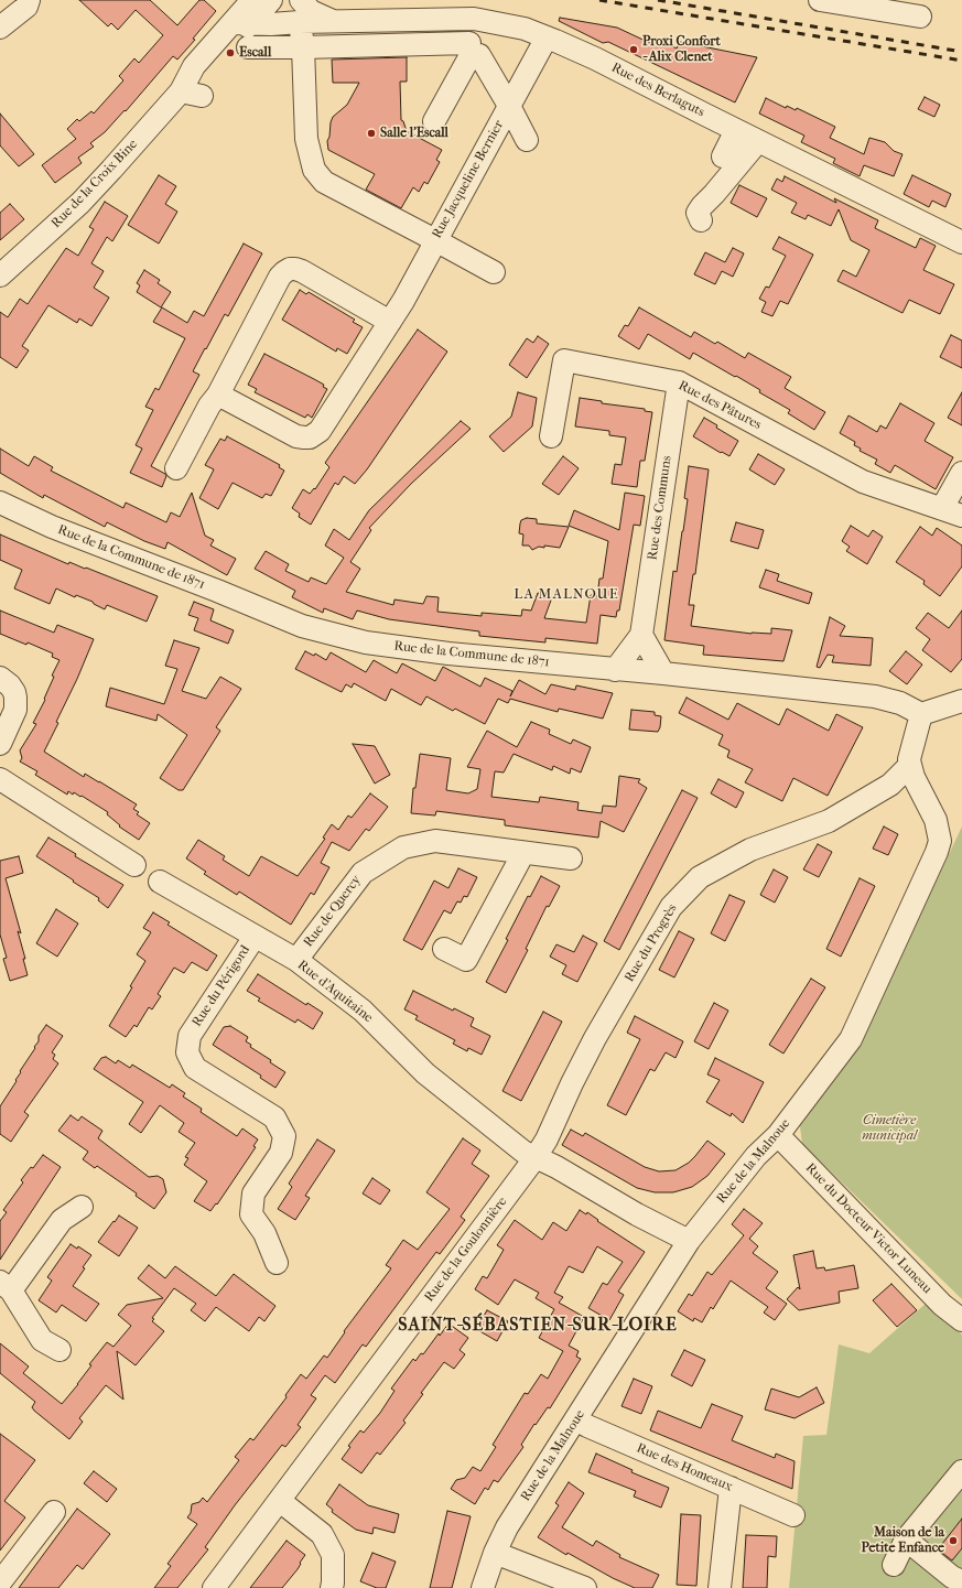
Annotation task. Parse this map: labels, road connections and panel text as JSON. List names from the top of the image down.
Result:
{
  "streets": {
    "street": [
      "Rue des Berlaguts",
      "Rue Jacqueline Bernier",
      "Rue de la Croix Bine",
      "Rue des Pâtures",
      "Rue des Communs",
      "Rue de la Commune de 1871",
      "Rue de Quercy",
      "Rue du Progrès",
      "Rue du Périgord",
      "Rue d'Aquitaine",
      "Rue de la Malnoue",
      "Rue du Docteur Victor Luneau",
      "Rue de la Goulonnière",
      "Rue des Homeaux"
    ]
  },
  "crossings": [
    ["Rue des Berlaguts", "Rue Jacqueline Bernier"],
    ["Rue des Berlaguts", "Rue de la Croix Bine"],
    ["Rue des Pâtures", "Rue des Communs"],
    ["Rue des Communs", "Rue de la Commune de 1871"],
    ["Rue de la Commune de 1871", "Rue de la Malnoue"],
    ["Rue de Quercy", "Rue d'Aquitaine"],
    ["Rue du Progrès", "Rue d'Aquitaine"],
    ["Rue du Progrès", "Rue de la Malnoue"],
    ["Rue du Progrès", "Rue de la Goulonnière"],
    ["Rue du Périgord", "Rue d'Aquitaine"],
    ["Rue d'Aquitaine", "Rue de la Goulonnière"],
    ["Rue de la Malnoue", "Rue du Docteur Victor Luneau"],
    ["Rue de la Malnoue", "Rue des Homeaux"]
  ],
  "districts": ["LA MALNOUE", "SAINT-SÉBASTIEN-SUR-LOIRE"],
  "parks": ["Cimetière municipal"],
  "places": [
    "Proxi Confort - Alix Clenet",
    "Escall",
    "Salle l'Escall",
    "Maison de la Petite Enfance"
  ]
}
